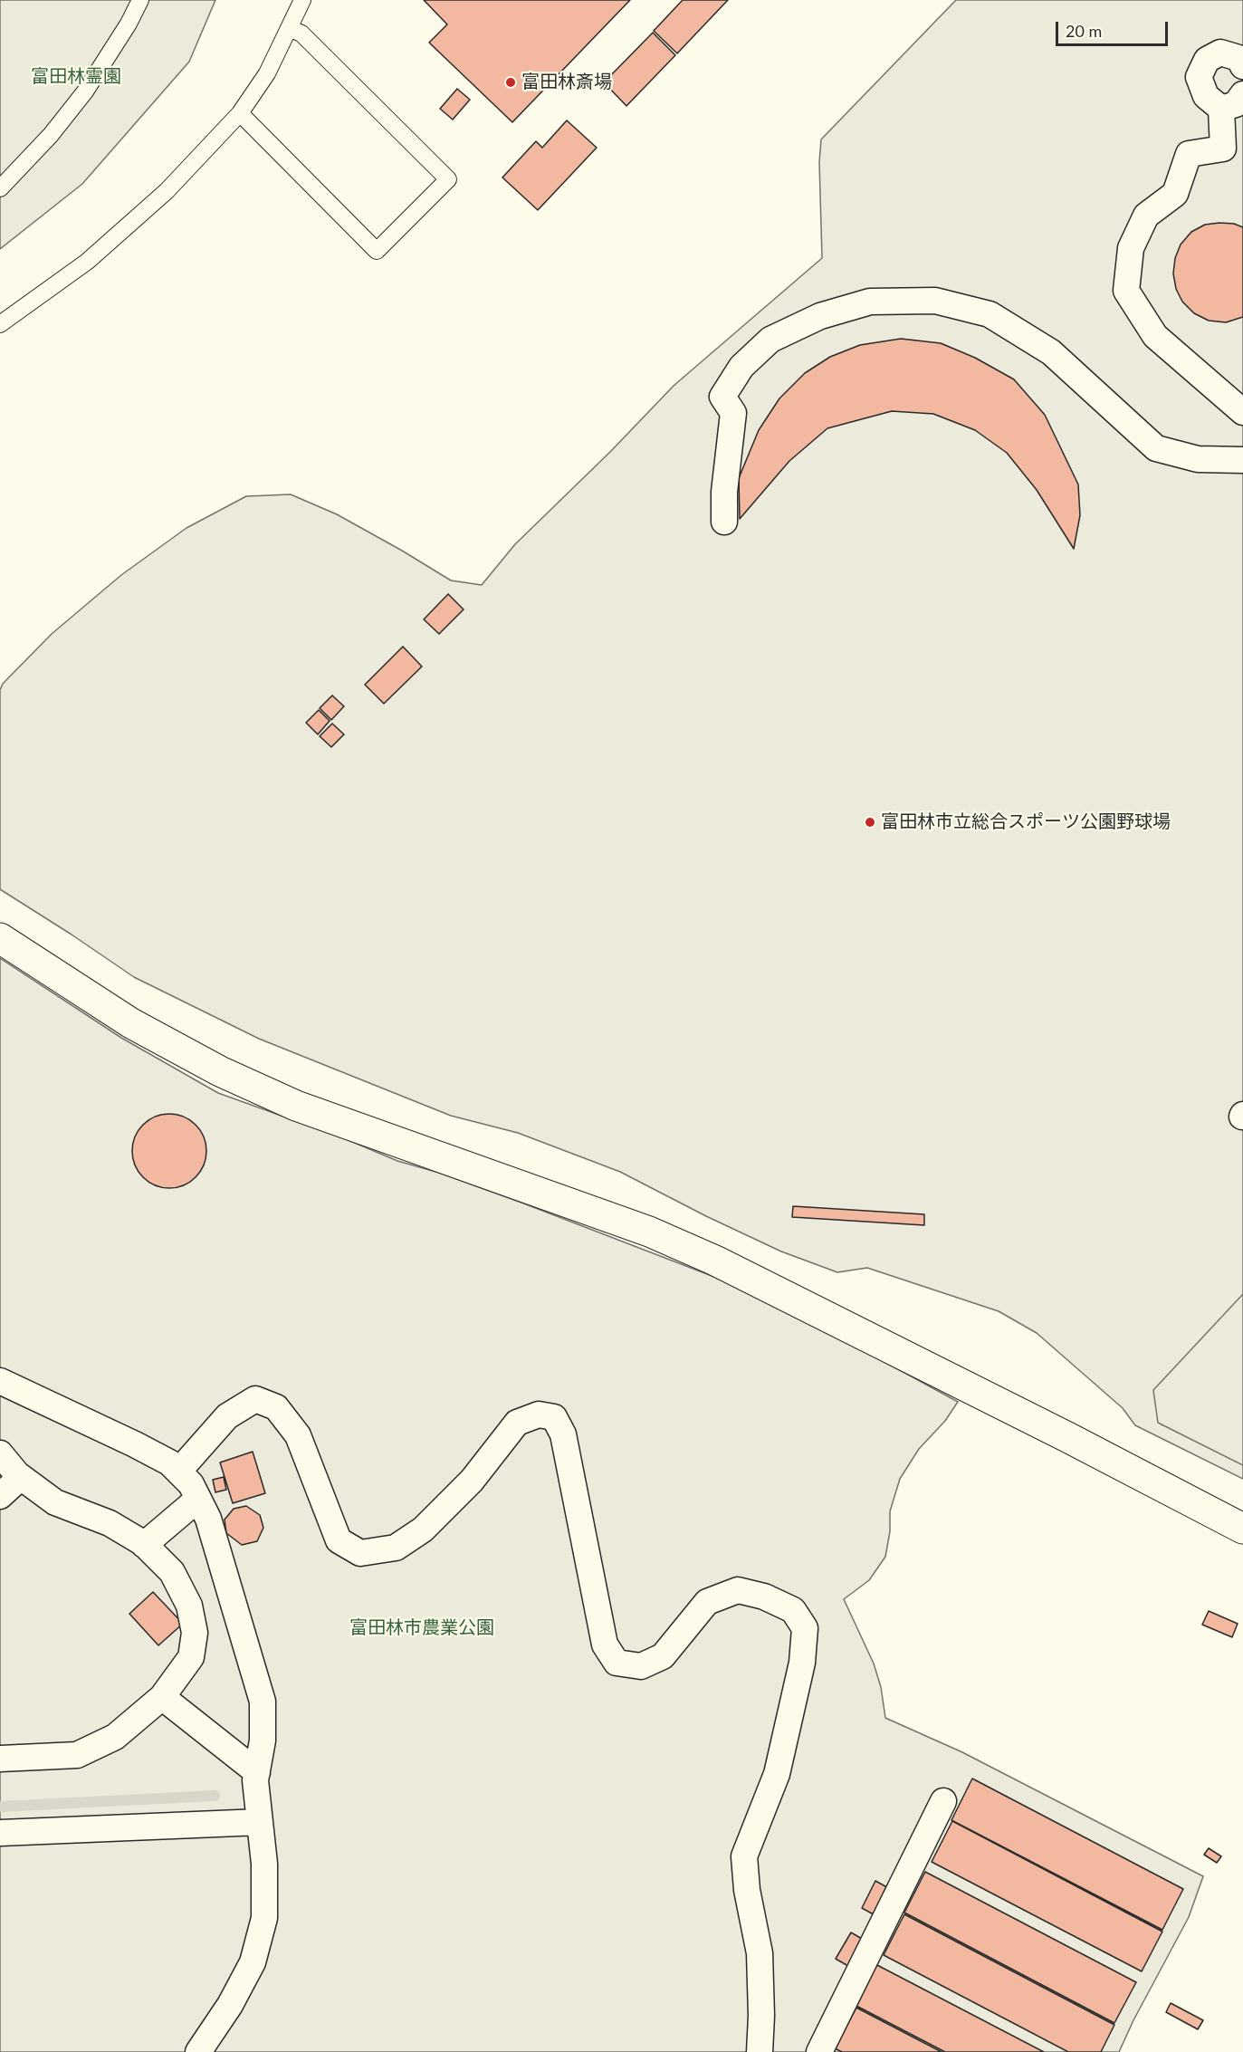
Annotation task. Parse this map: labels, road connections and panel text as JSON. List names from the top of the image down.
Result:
{
  "parks": ["富田林霊園", "富田林市農業公園"],
  "places": ["富田林斎場", "富田林市立総合スポーツ公園野球場"],
  "scale_bar": "20 m"
}
